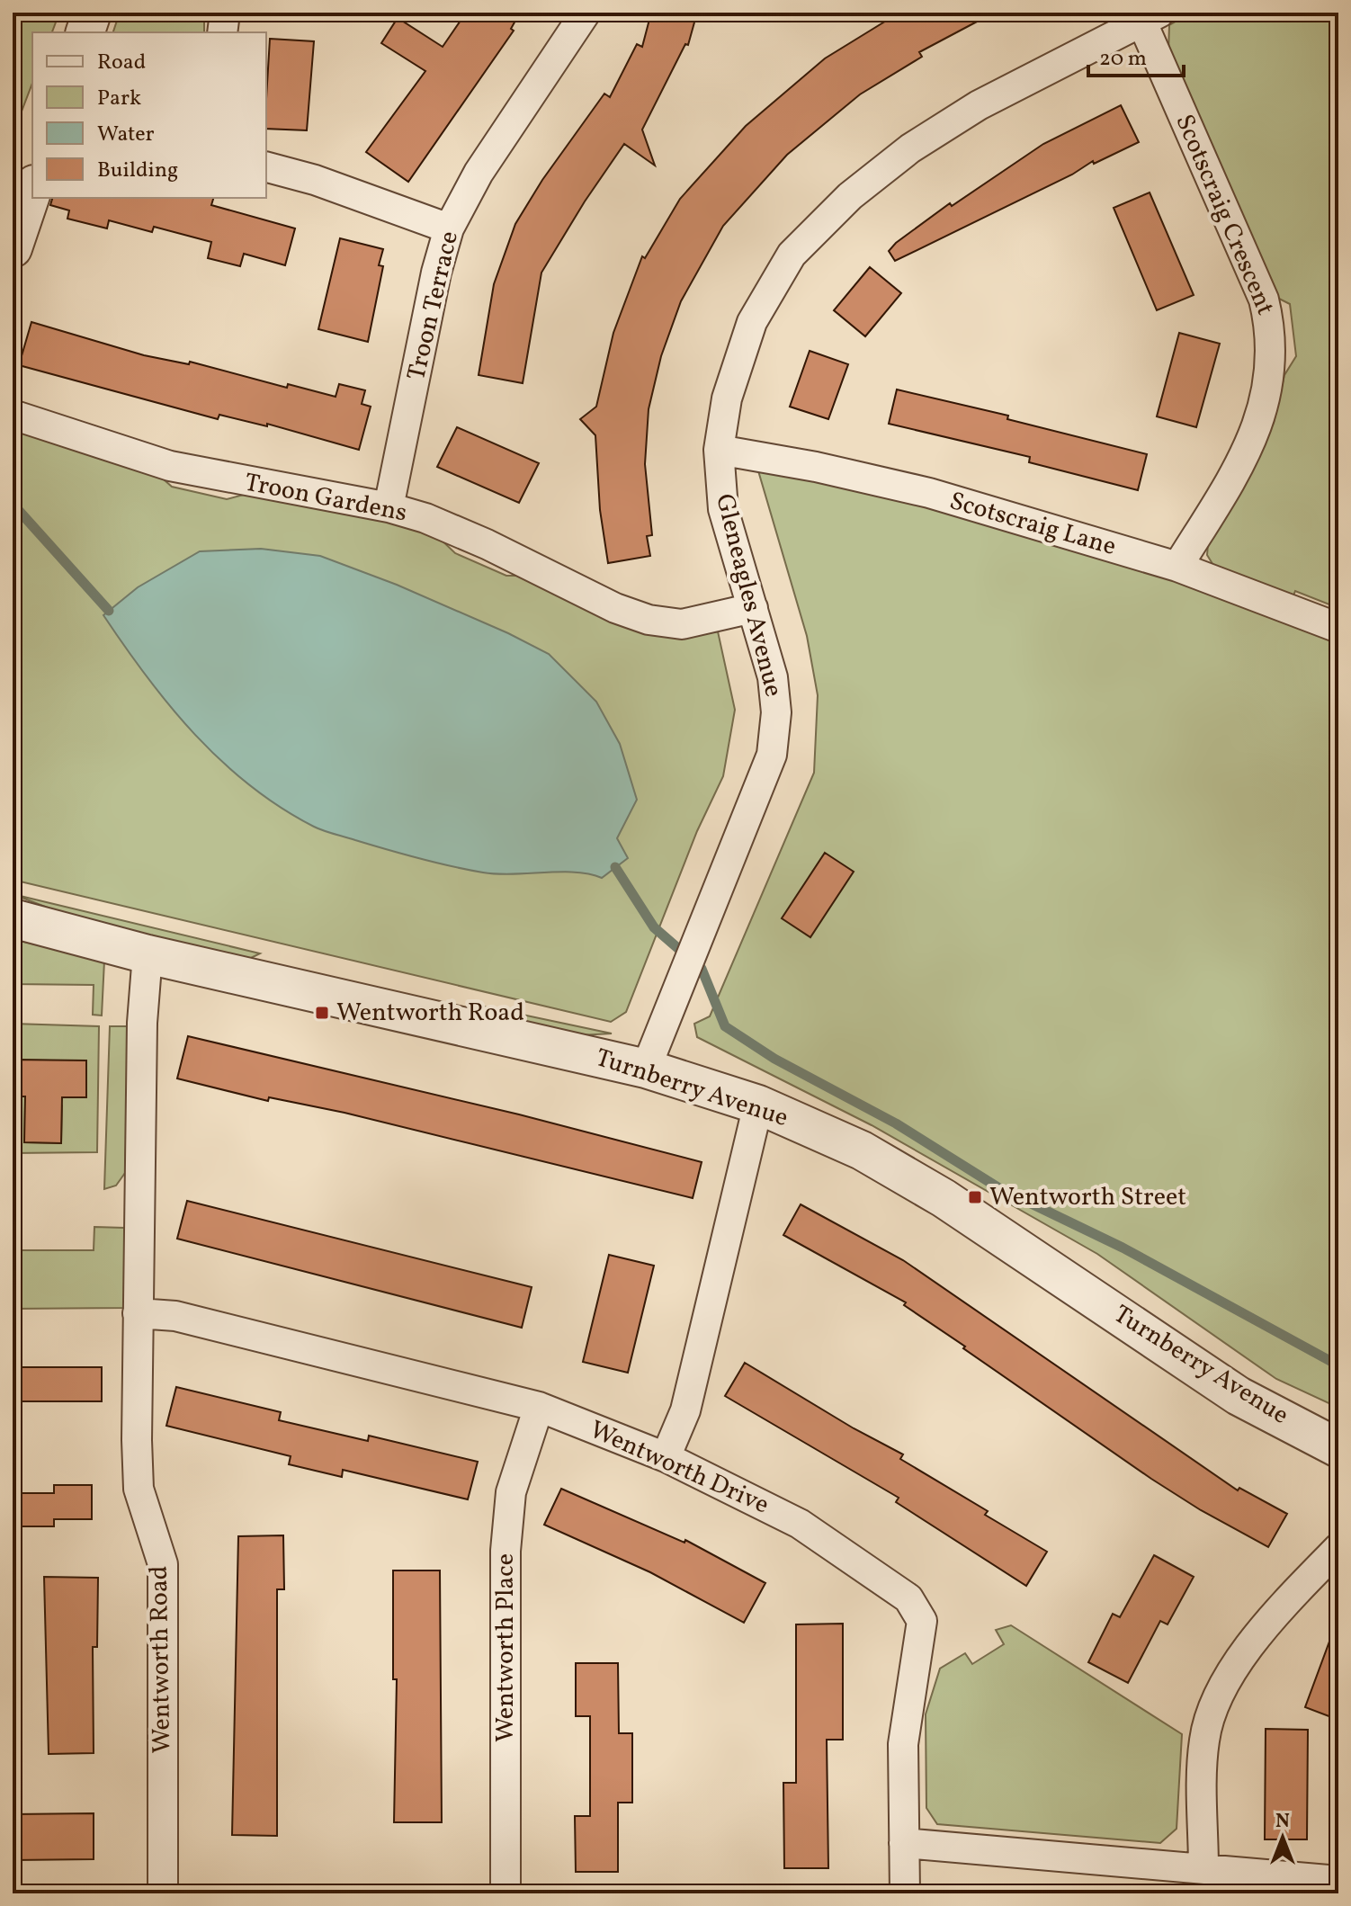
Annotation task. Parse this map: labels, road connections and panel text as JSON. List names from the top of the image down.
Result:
{
  "streets": {
    "street": [
      "Scotscraig Crescent",
      "Troon Terrace",
      "Troon Gardens",
      "Scotscraig Lane",
      "Gleneagles Avenue",
      "Turnberry Avenue",
      "Wentworth Drive",
      "Wentworth Place",
      "Wentworth Road"
    ]
  },
  "crossings": [
    ["Scotscraig Crescent", "Scotscraig Lane"],
    ["Scotscraig Crescent", "Gleneagles Avenue"],
    ["Troon Terrace", "Troon Gardens"],
    ["Troon Gardens", "Gleneagles Avenue"],
    ["Scotscraig Lane", "Gleneagles Avenue"],
    ["Gleneagles Avenue", "Turnberry Avenue"],
    ["Turnberry Avenue", "Wentworth Road"],
    ["Wentworth Drive", "Wentworth Place"],
    ["Wentworth Drive", "Wentworth Road"]
  ],
  "places": {
    "transit": ["Wentworth Road", "Wentworth Street"]
  },
  "legend": [
    "Road",
    "Park",
    "Water",
    "Building"
  ],
  "scale_bar": "20 m",
  "north": "top"
}
